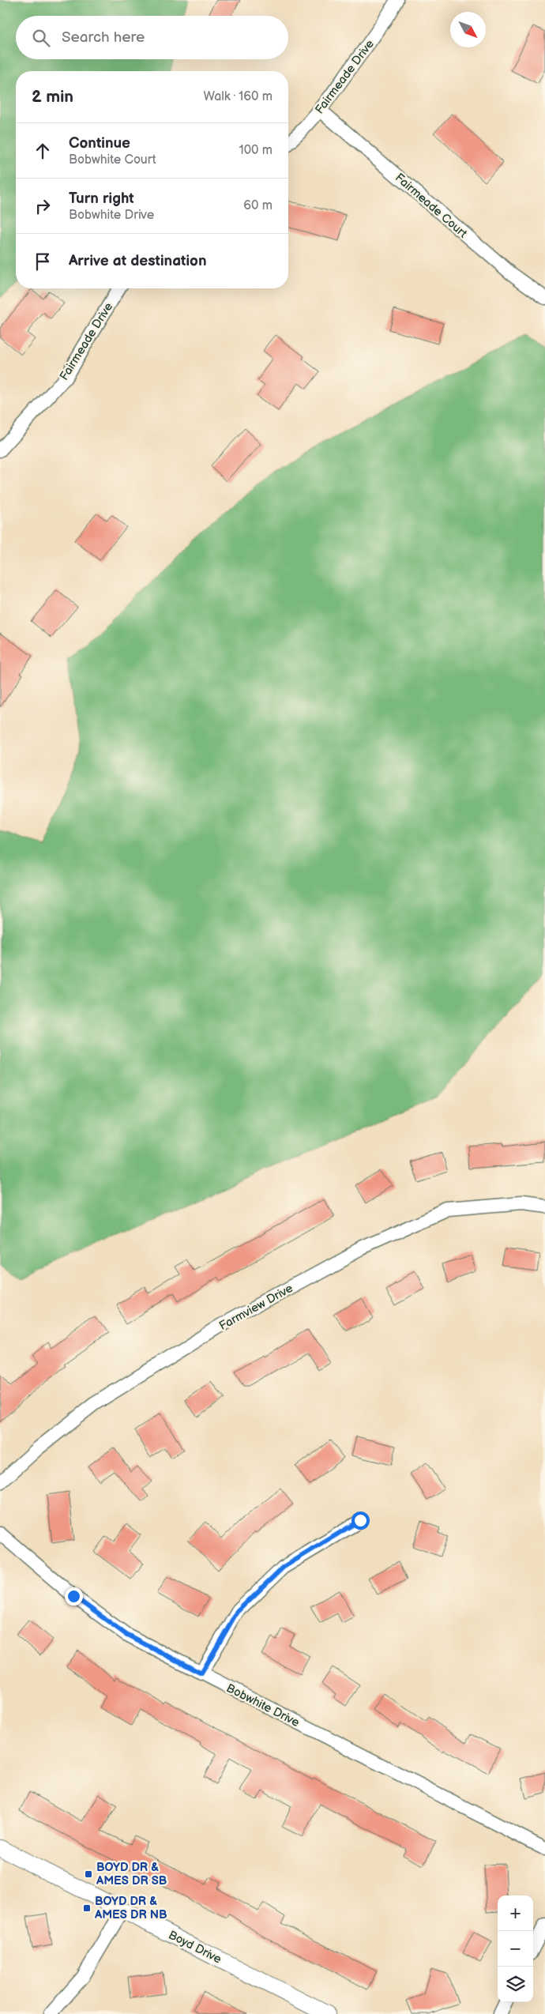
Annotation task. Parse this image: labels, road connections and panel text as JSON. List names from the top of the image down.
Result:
{
  "streets": {
    "street": [
      "Fairmeade Drive",
      "Fairmeade Court",
      "Farmview Drive",
      "Bobwhite Drive",
      "Boyd Drive"
    ]
  },
  "crossings": [
    ["Fairmeade Drive", "Fairmeade Court"]
  ],
  "places": {
    "transit": ["BOYD DR & AMES DR SB", "BOYD DR & AMES DR NB"]
  },
  "north": "bottom right",
  "page": {
    "search": "Search here",
    "heading": ["2 min", "Walk · 160 m"],
    "list": [
      ["Continue", "Bobwhite Court", "100 m"],
      ["Turn right", "Bobwhite Drive", "60 m"],
      "Arrive at destination"
    ],
    "map_buttons": ["+", "−"]
  }
}
